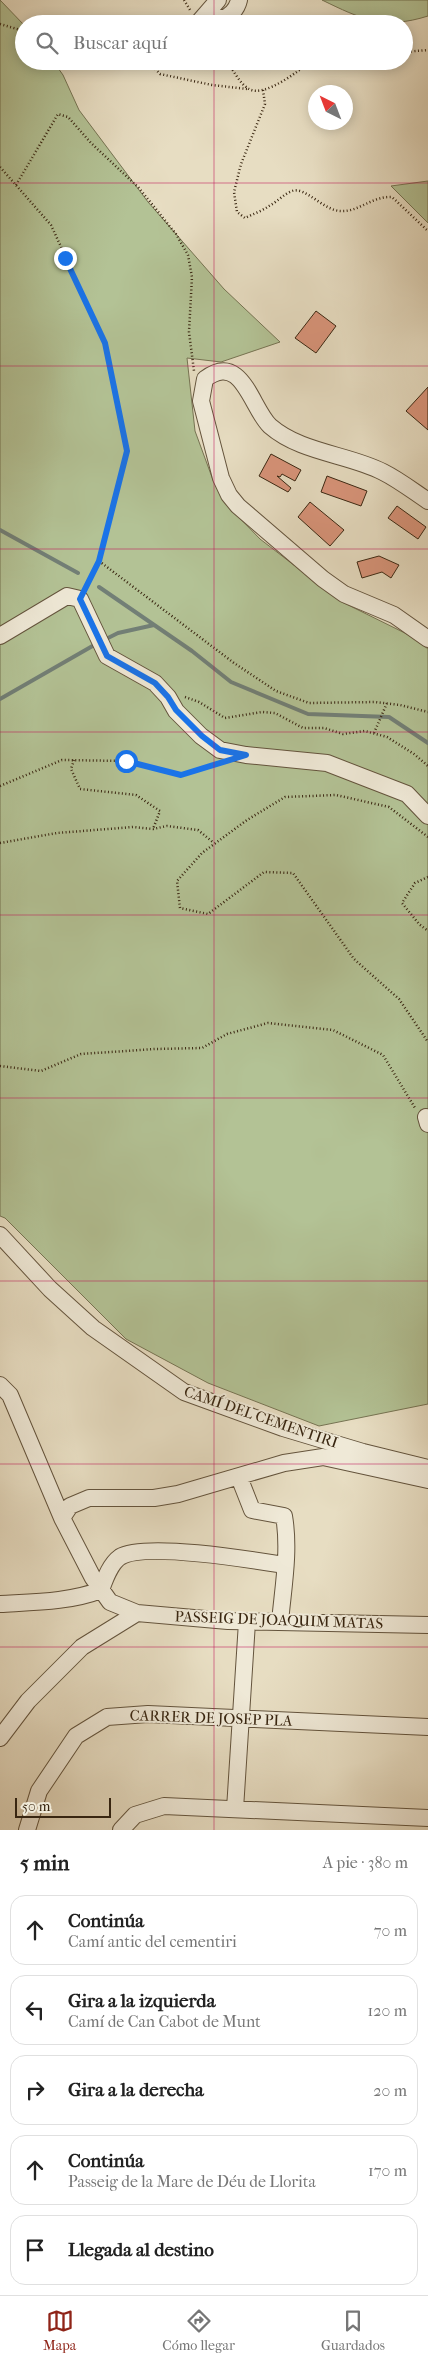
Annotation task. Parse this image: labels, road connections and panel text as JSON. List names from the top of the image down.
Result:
{
  "streets": {
    "street": ["CAMÍ DEL CEMENTIRI", "PASSEIG DE JOAQUIM MATAS", "CARRER DE JOSEP PLA"]
  },
  "scale_bar": "50 m",
  "north": "top left",
  "page": {
    "search": "Buscar aquí",
    "scale": "50 m",
    "heading": ["5 min", "A pie · 380 m"],
    "list": [
      ["Continúa", "Camí antic del cementiri", "70 m"],
      ["Gira a la izquierda", "Camí de Can Cabot de Munt", "120 m"],
      ["Gira a la derecha", "20 m"],
      ["Continúa", "Passeig de la Mare de Déu de Llorita", "170 m"],
      "Llegada al destino"
    ],
    "nav": ["Mapa", "Cómo llegar", "Guardados"]
  }
}
